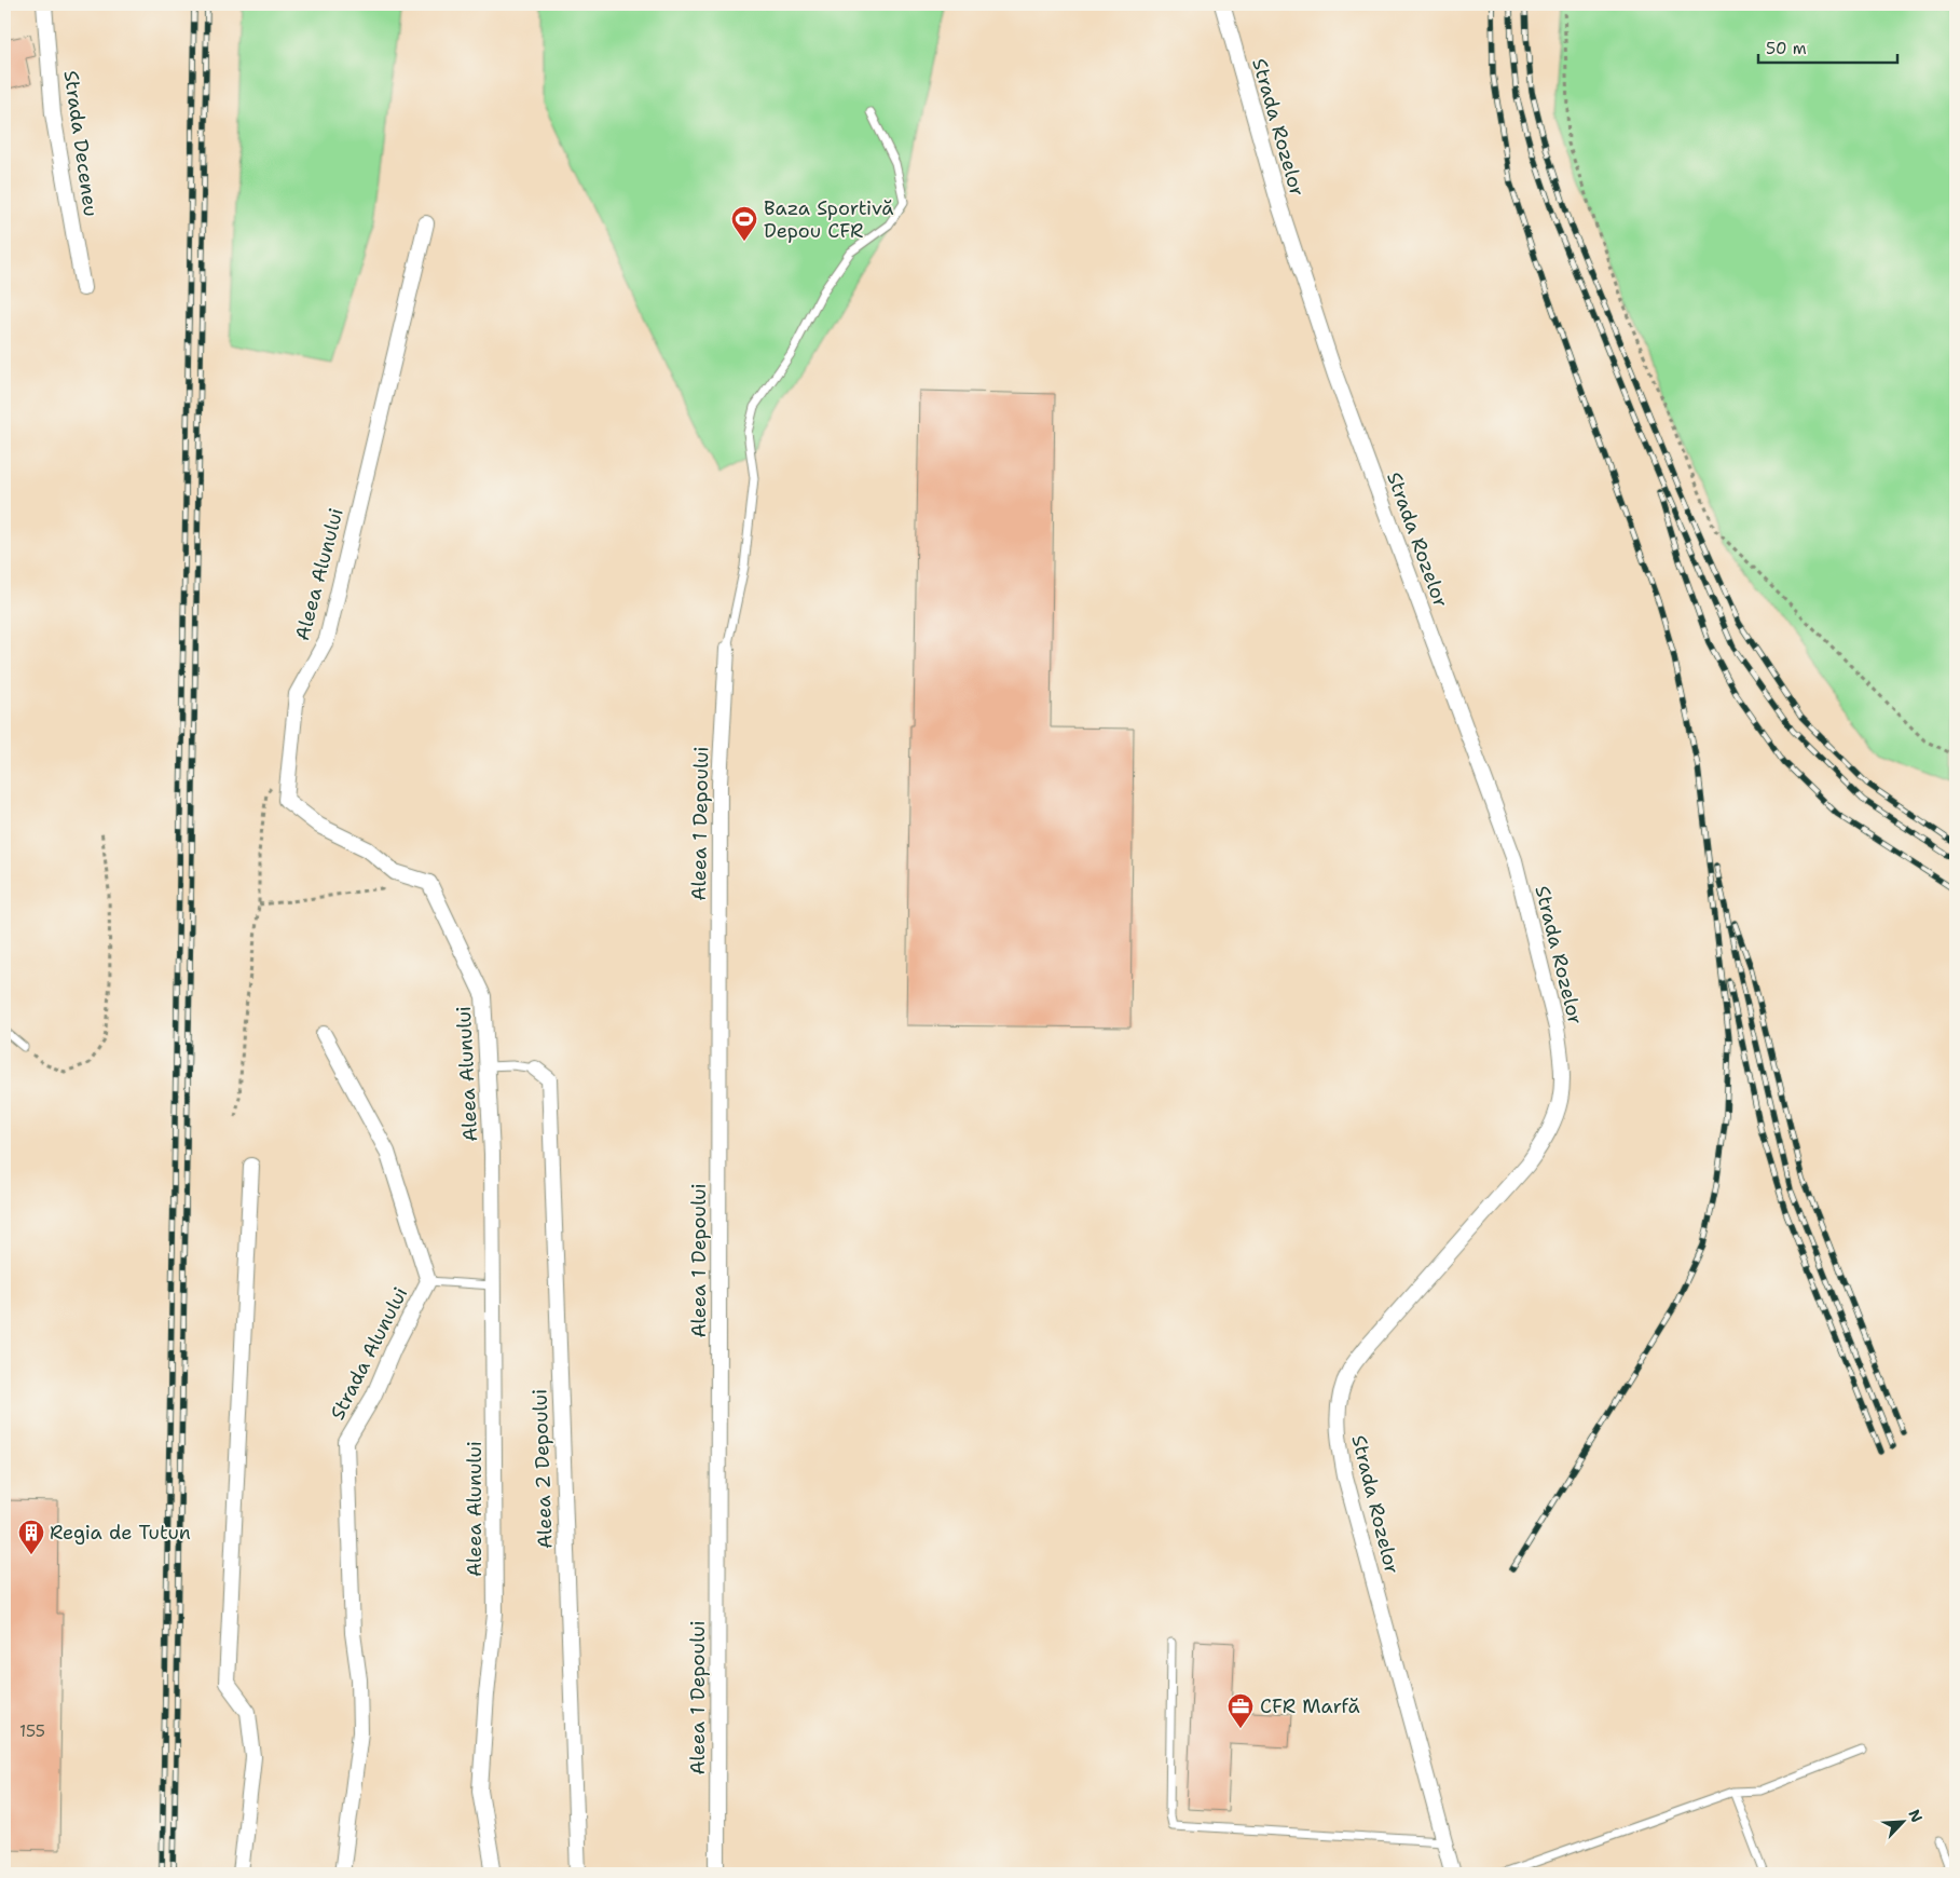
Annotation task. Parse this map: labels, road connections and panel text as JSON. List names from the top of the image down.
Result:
{
  "streets": {
    "street": [
      "Strada Rozelor",
      "Strada Deceneu",
      "Aleea Alunului",
      "Aleea 1 Depoului",
      "Strada Alunului",
      "Aleea 2 Depoului"
    ]
  },
  "places": {
    "sports": ["Baza Sportivă Depou CFR"],
    "building": ["Regia de Tutun"],
    "office": ["CFR Marfă"]
  },
  "house_numbers": ["155"],
  "scale_bar": "50 m",
  "north": "top right"
}
